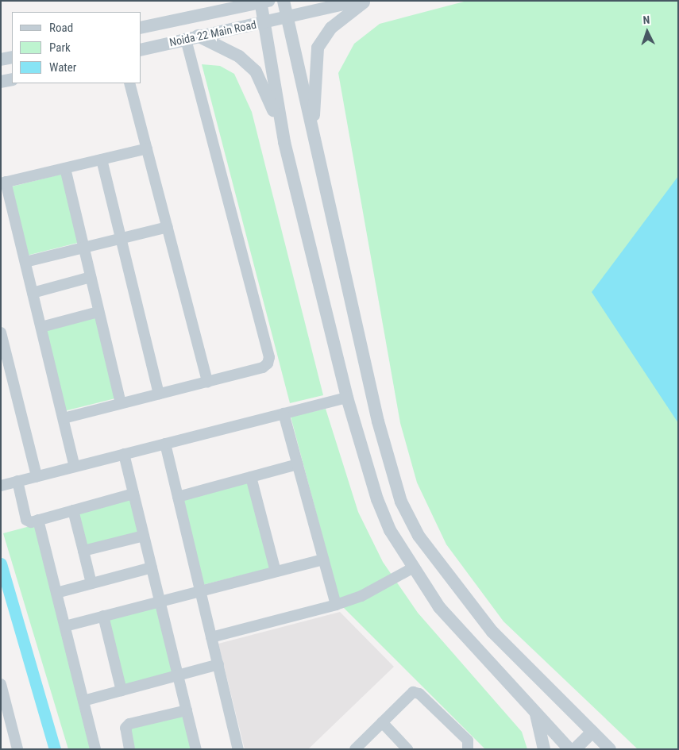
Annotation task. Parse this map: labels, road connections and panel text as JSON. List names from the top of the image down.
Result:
{
  "streets": {
    "street": ["Noida 22 Main Road"]
  },
  "legend": ["Road", "Park", "Water"],
  "north": "top"
}
